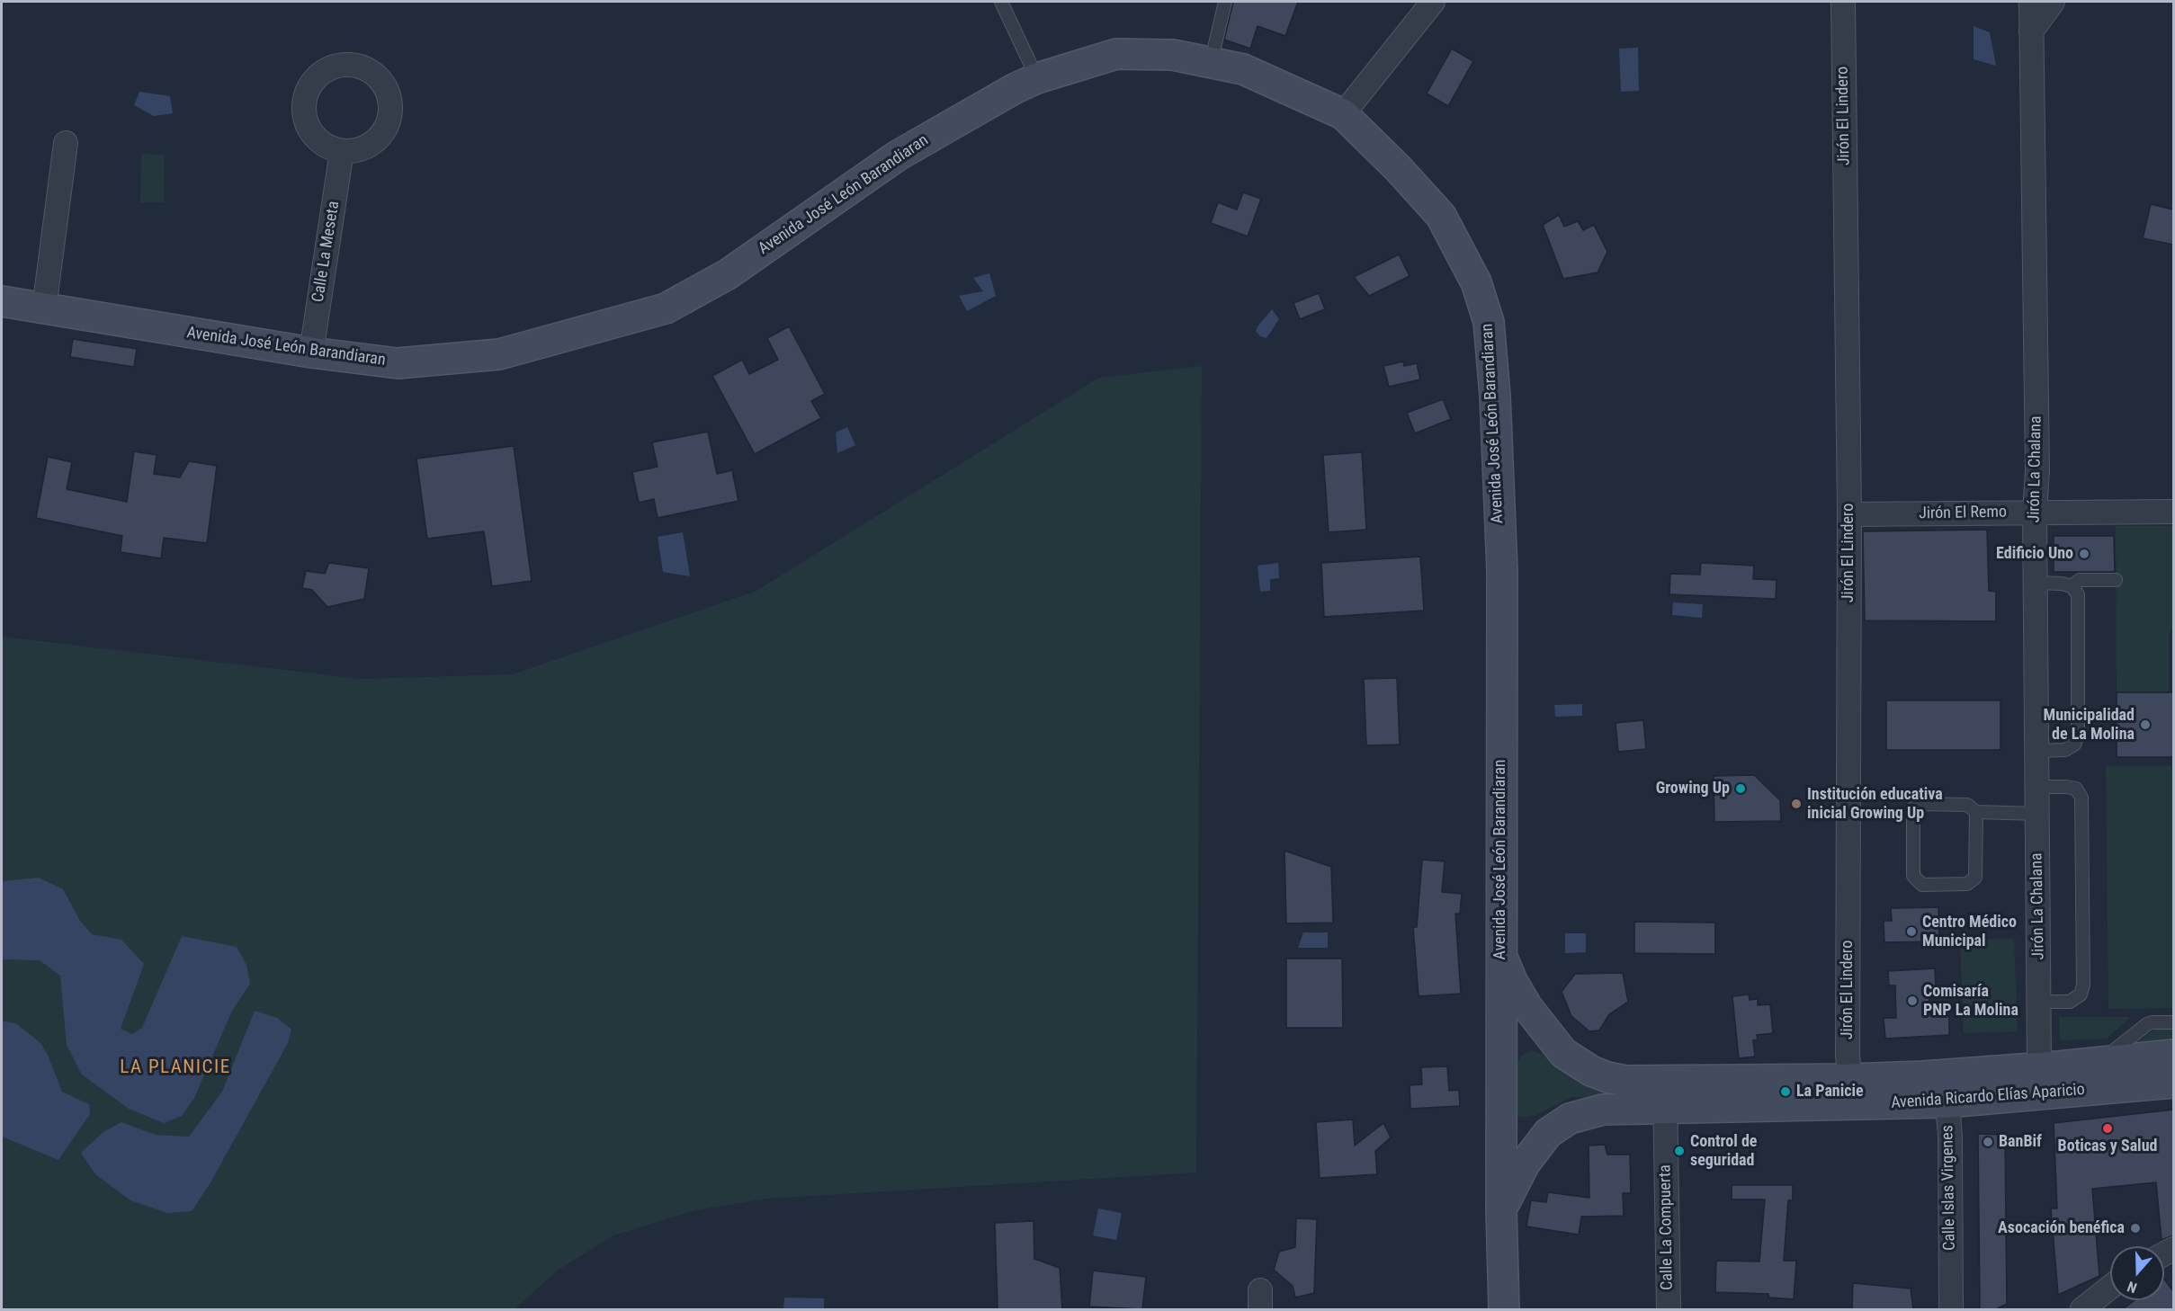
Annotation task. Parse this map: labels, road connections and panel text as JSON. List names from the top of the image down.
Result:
{
  "streets": {
    "street": [
      "Jirón El Lindero",
      "Avenida José León Barandiaran",
      "Calle La Meseta",
      "Jirón La Chalana",
      "Jirón El Remo",
      "Avenida Ricardo Elías Aparicio",
      "Calle Islas Virgenes",
      "Calle La Compuerta"
    ]
  },
  "crossings": [
    ["Jirón El Lindero", "Jirón El Remo"],
    ["Jirón El Lindero", "Avenida Ricardo Elías Aparicio"],
    ["Avenida José León Barandiaran", "Calle La Meseta"],
    ["Avenida José León Barandiaran", "Avenida Ricardo Elías Aparicio"],
    ["Jirón La Chalana", "Jirón El Remo"],
    ["Jirón La Chalana", "Avenida Ricardo Elías Aparicio"],
    ["Avenida Ricardo Elías Aparicio", "Calle Islas Virgenes"],
    ["Avenida Ricardo Elías Aparicio", "Calle La Compuerta"]
  ],
  "districts": ["LA PLANICIE"],
  "places": [
    "Edificio Uno",
    "Municipalidad de La Molina",
    "Growing Up",
    "Institución educativa inicial Growing Up",
    "Centro Médico Municipal",
    "Comisaría PNP La Molina",
    "La Panicie",
    "Boticas y Salud",
    "BanBif",
    "Control de seguridad",
    "Asocación benéfica"
  ],
  "north": "bottom"
}
